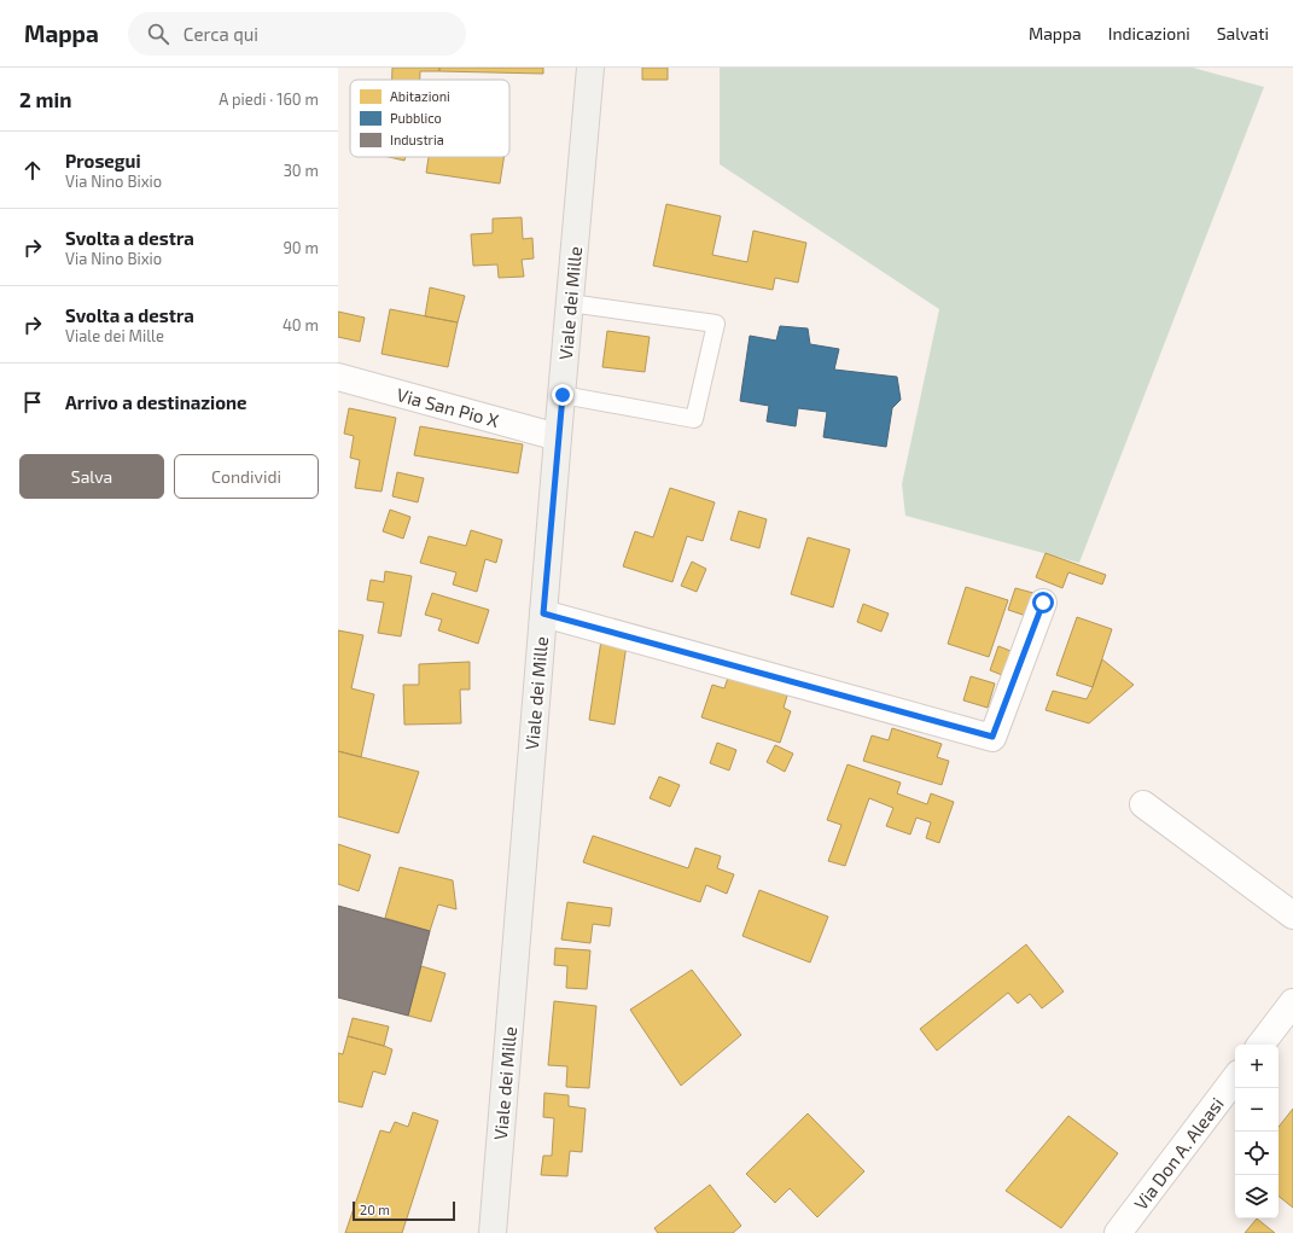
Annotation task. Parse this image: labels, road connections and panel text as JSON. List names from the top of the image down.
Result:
{
  "streets": {
    "main road": ["Viale dei Mille"],
    "street": ["Via San Pio X", "Via Don A. Aleasi"]
  },
  "crossings": [
    ["Viale dei Mille", "Via San Pio X"]
  ],
  "legend": ["Abitazioni", "Pubblico", "Industria"],
  "scale_bar": "20 m",
  "page": {
    "header": "Mappa",
    "search": "Cerca qui",
    "nav": ["Mappa", "Indicazioni", "Salvati"],
    "heading": ["2 min", "A piedi · 160 m"],
    "list": [
      ["Prosegui", "Via Nino Bixio", "30 m"],
      ["Svolta a destra", "Via Nino Bixio", "90 m"],
      ["Svolta a destra", "Viale dei Mille", "40 m"],
      "Arrivo a destinazione"
    ],
    "buttons": ["Salva", "Condividi"],
    "map_buttons": ["+", "−"],
    "scale": "20 m"
  }
}
